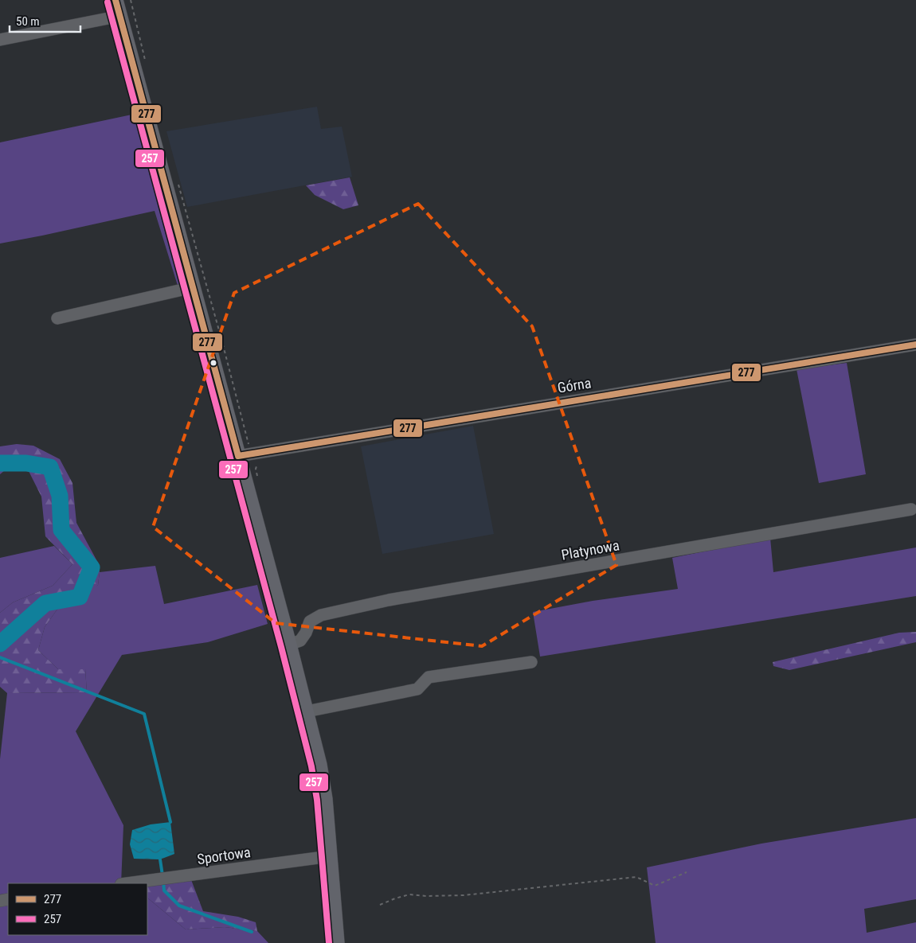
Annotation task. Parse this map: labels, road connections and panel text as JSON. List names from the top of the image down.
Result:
{
  "streets": {
    "street": ["Górna", "Platynowa", "Sportowa"]
  },
  "lines": ["transit line 277", "transit line 257"],
  "legend": ["277", "257"],
  "scale_bar": "50 m"
}
